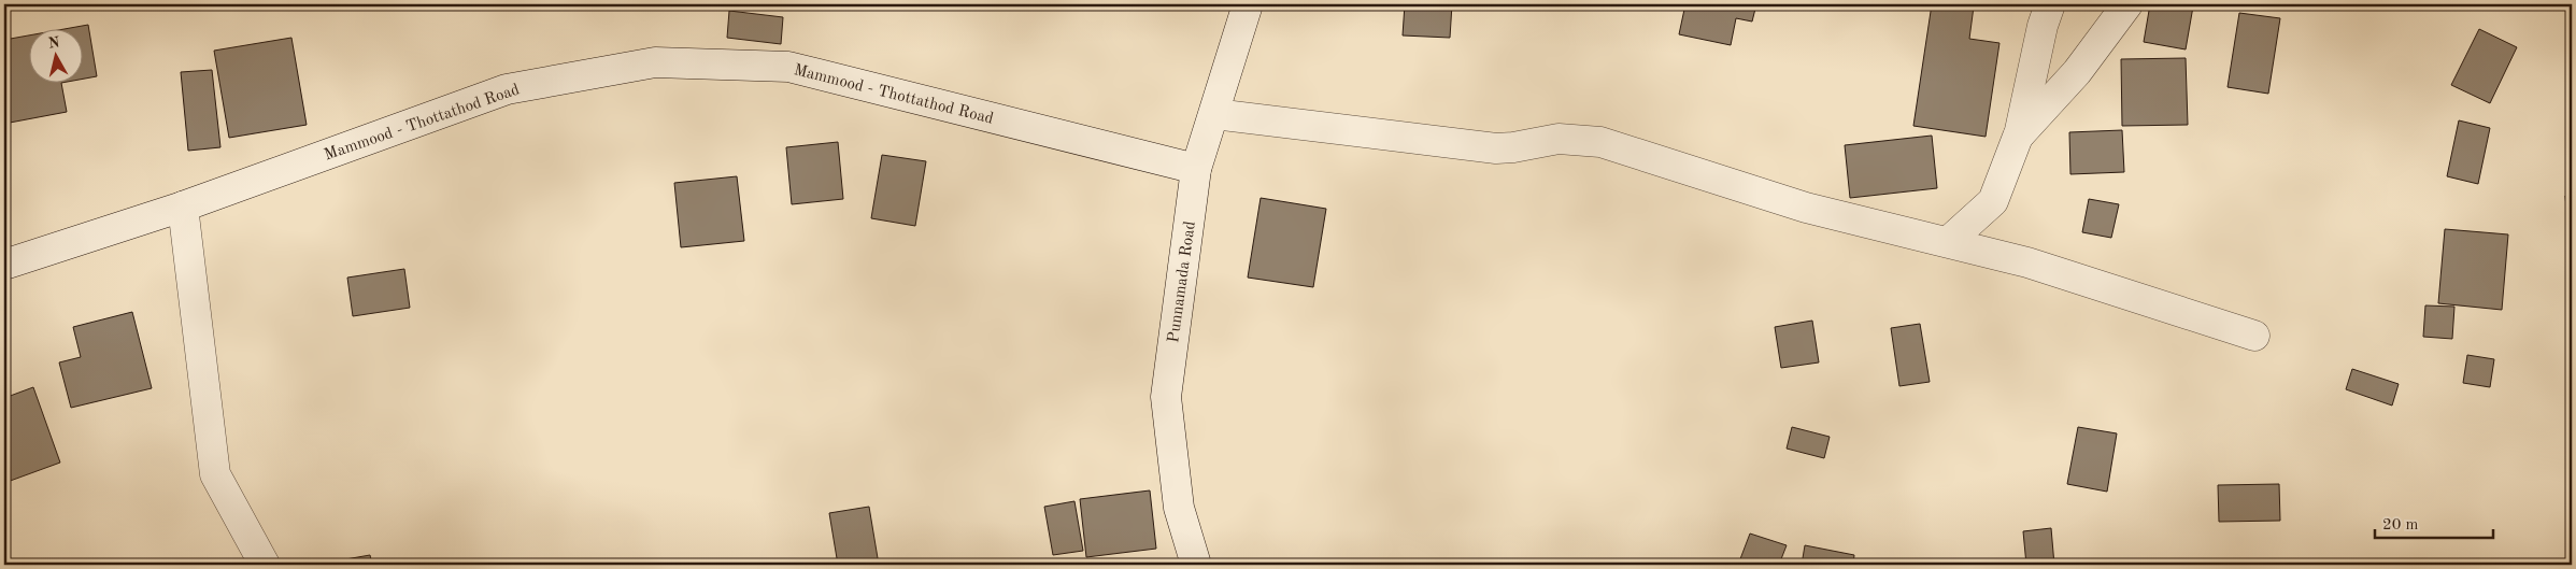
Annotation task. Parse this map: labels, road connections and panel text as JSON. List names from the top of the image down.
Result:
{
  "streets": {
    "street": ["Mammood - Thottathod Road", "Punnamada Road"]
  },
  "crossings": [
    ["Mammood - Thottathod Road", "Punnamada Road"]
  ],
  "scale_bar": "20 m",
  "north": "top"
}
